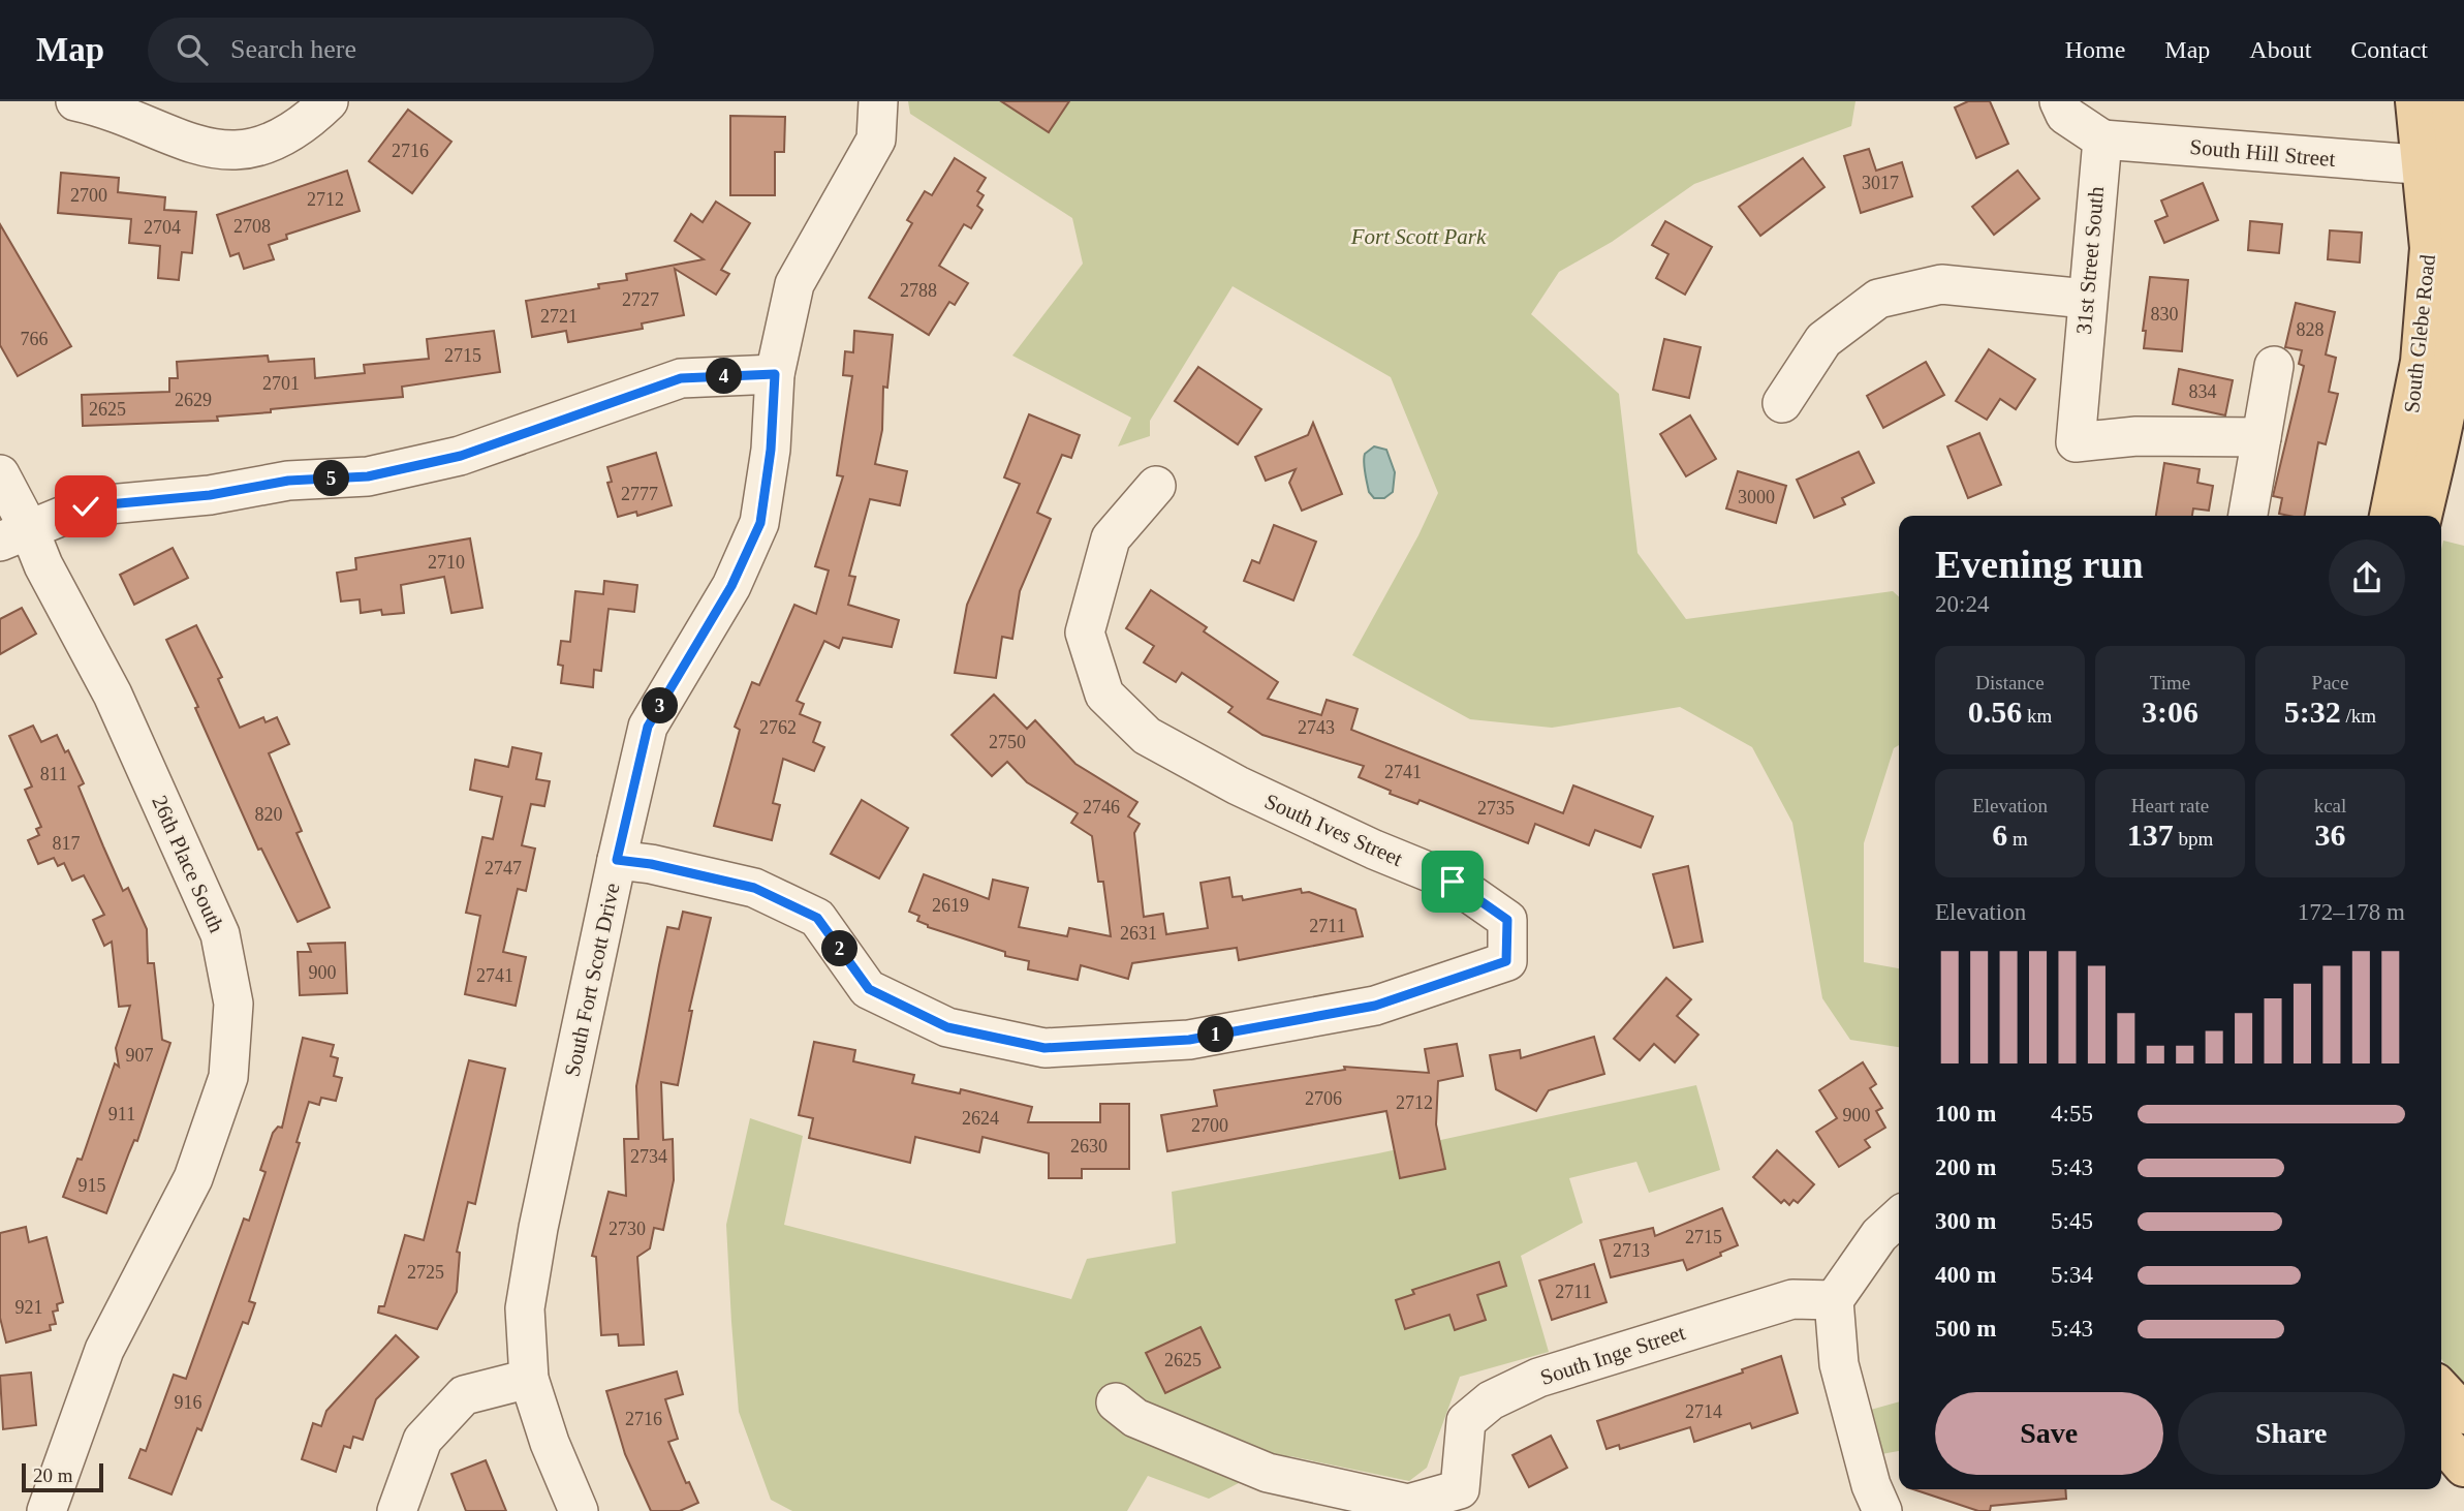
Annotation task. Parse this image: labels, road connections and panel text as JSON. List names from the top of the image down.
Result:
{
  "streets": {
    "main road": ["South Glebe Road"],
    "street": [
      "South Hill Street",
      "31st Street South",
      "South Ives Street",
      "26th Place South",
      "South Fort Scott Drive",
      "South Inge Street"
    ]
  },
  "crossings": [
    ["South Hill Street", "31st Street South"],
    ["South Hill Street", "South Glebe Road"],
    ["South Ives Street", "South Fort Scott Drive"]
  ],
  "parks": ["Fort Scott Park"],
  "house_numbers": [
    "2716",
    "3017",
    "2700",
    "2712",
    "2708",
    "2704",
    "2788",
    "2727",
    "830",
    "2721",
    "828",
    "766",
    "2715",
    "2701",
    "834",
    "2629",
    "2625",
    "2777",
    "3000",
    "2710",
    "2762",
    "2743",
    "2750",
    "2741",
    "811",
    "2746",
    "2735",
    "820",
    "817",
    "2747",
    "2619",
    "2711",
    "2631",
    "900",
    "2741",
    "907",
    "2706",
    "2712",
    "911",
    "900",
    "2624",
    "2700",
    "2630",
    "2734",
    "915",
    "2730",
    "2715",
    "2713",
    "2725",
    "2711",
    "921",
    "2625",
    "916",
    "2714",
    "2716"
  ],
  "scale_bar": "20 m",
  "page": {
    "header": "Map",
    "search": "Search here",
    "nav": [
      "Home",
      "Map",
      "About",
      "Contact"
    ],
    "pins": [
      "4",
      "5",
      "3",
      "2",
      "1"
    ],
    "heading": ["Evening run", "20:24"],
    "stats": [
      ["Distance", "0.56 km"],
      ["Time", "3:06"],
      ["Pace", "5:32 /km"],
      ["Elevation", "6 m"],
      ["Heart rate", "137 bpm"],
      ["kcal", "36"]
    ],
    "chart": ["Elevation", "172–178 m"],
    "list": [
      {
        "name": "100 m",
        "note": "4:55"
      },
      {
        "name": "200 m",
        "note": "5:43"
      },
      {
        "name": "300 m",
        "note": "5:45"
      },
      {
        "name": "400 m",
        "note": "5:34"
      },
      {
        "name": "500 m",
        "note": "5:43"
      }
    ],
    "buttons": ["Save", "Share"],
    "scale": "20 m"
  }
}
